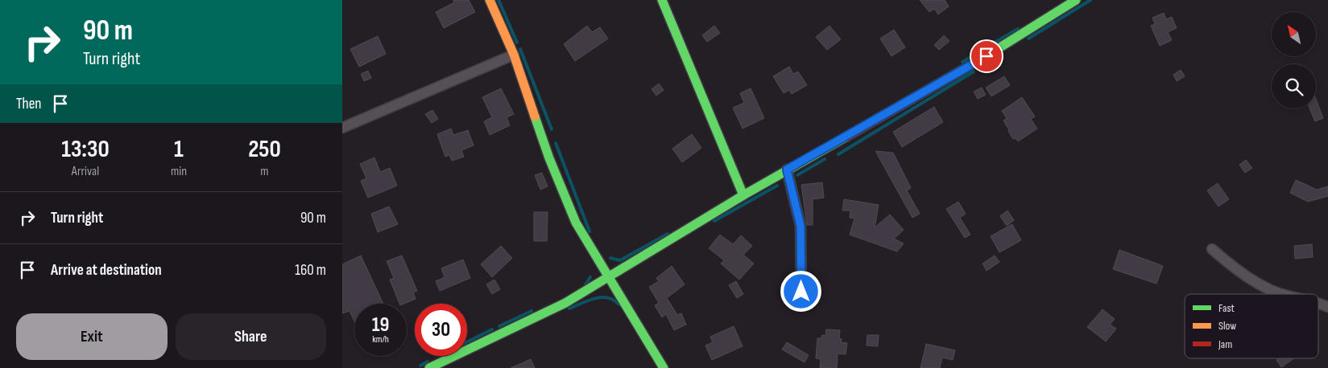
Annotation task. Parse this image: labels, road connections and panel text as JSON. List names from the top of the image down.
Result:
{
  "legend": ["Fast", "Slow", "Jam"],
  "north": "top left",
  "page": {
    "turn": ["90 m", "Turn right"],
    "then": "Then",
    "eta": [
      "13:30",
      "Arrival",
      "1",
      "min",
      "250",
      "m"
    ],
    "list": [
      {
        "name": "Turn right",
        "value": "90 m"
      },
      {
        "name": "Arrive at destination",
        "value": "160 m"
      }
    ],
    "speed": "19 km/h",
    "limit": "30",
    "buttons": ["Exit", "Share"]
  }
}
